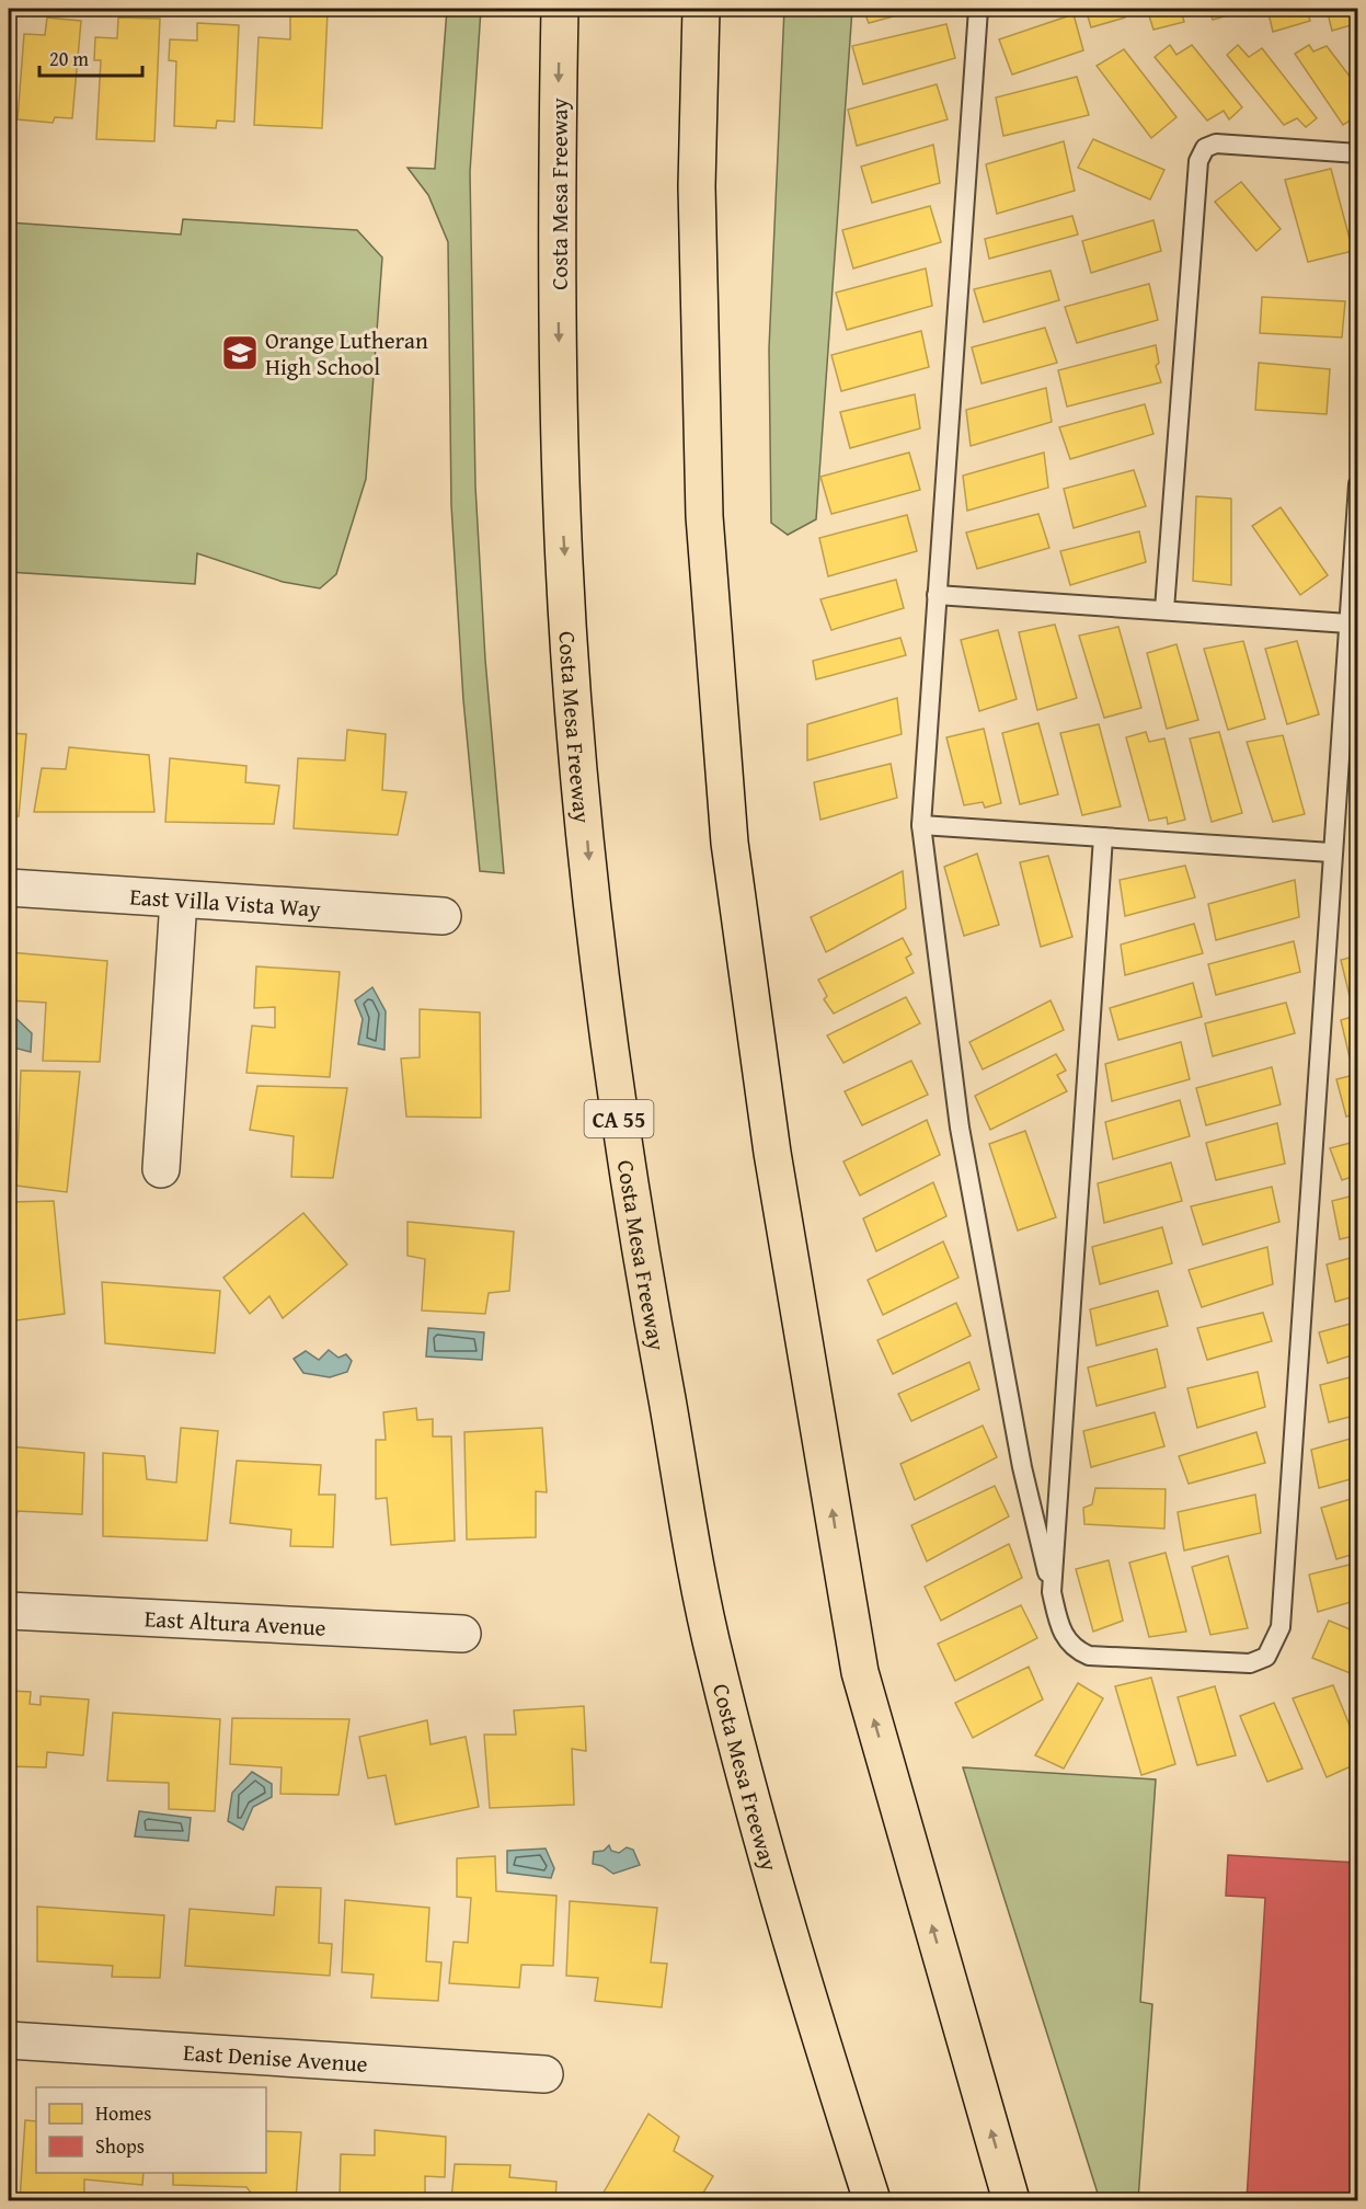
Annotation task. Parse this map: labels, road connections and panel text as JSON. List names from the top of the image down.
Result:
{
  "streets": {
    "highway": ["Costa Mesa Freeway", "CA 55"],
    "street": ["East Villa Vista Way", "East Altura Avenue", "East Denise Avenue"]
  },
  "places": {
    "school or university": ["Orange Lutheran High School"]
  },
  "legend": ["Homes", "Shops"],
  "scale_bar": "20 m"
}
